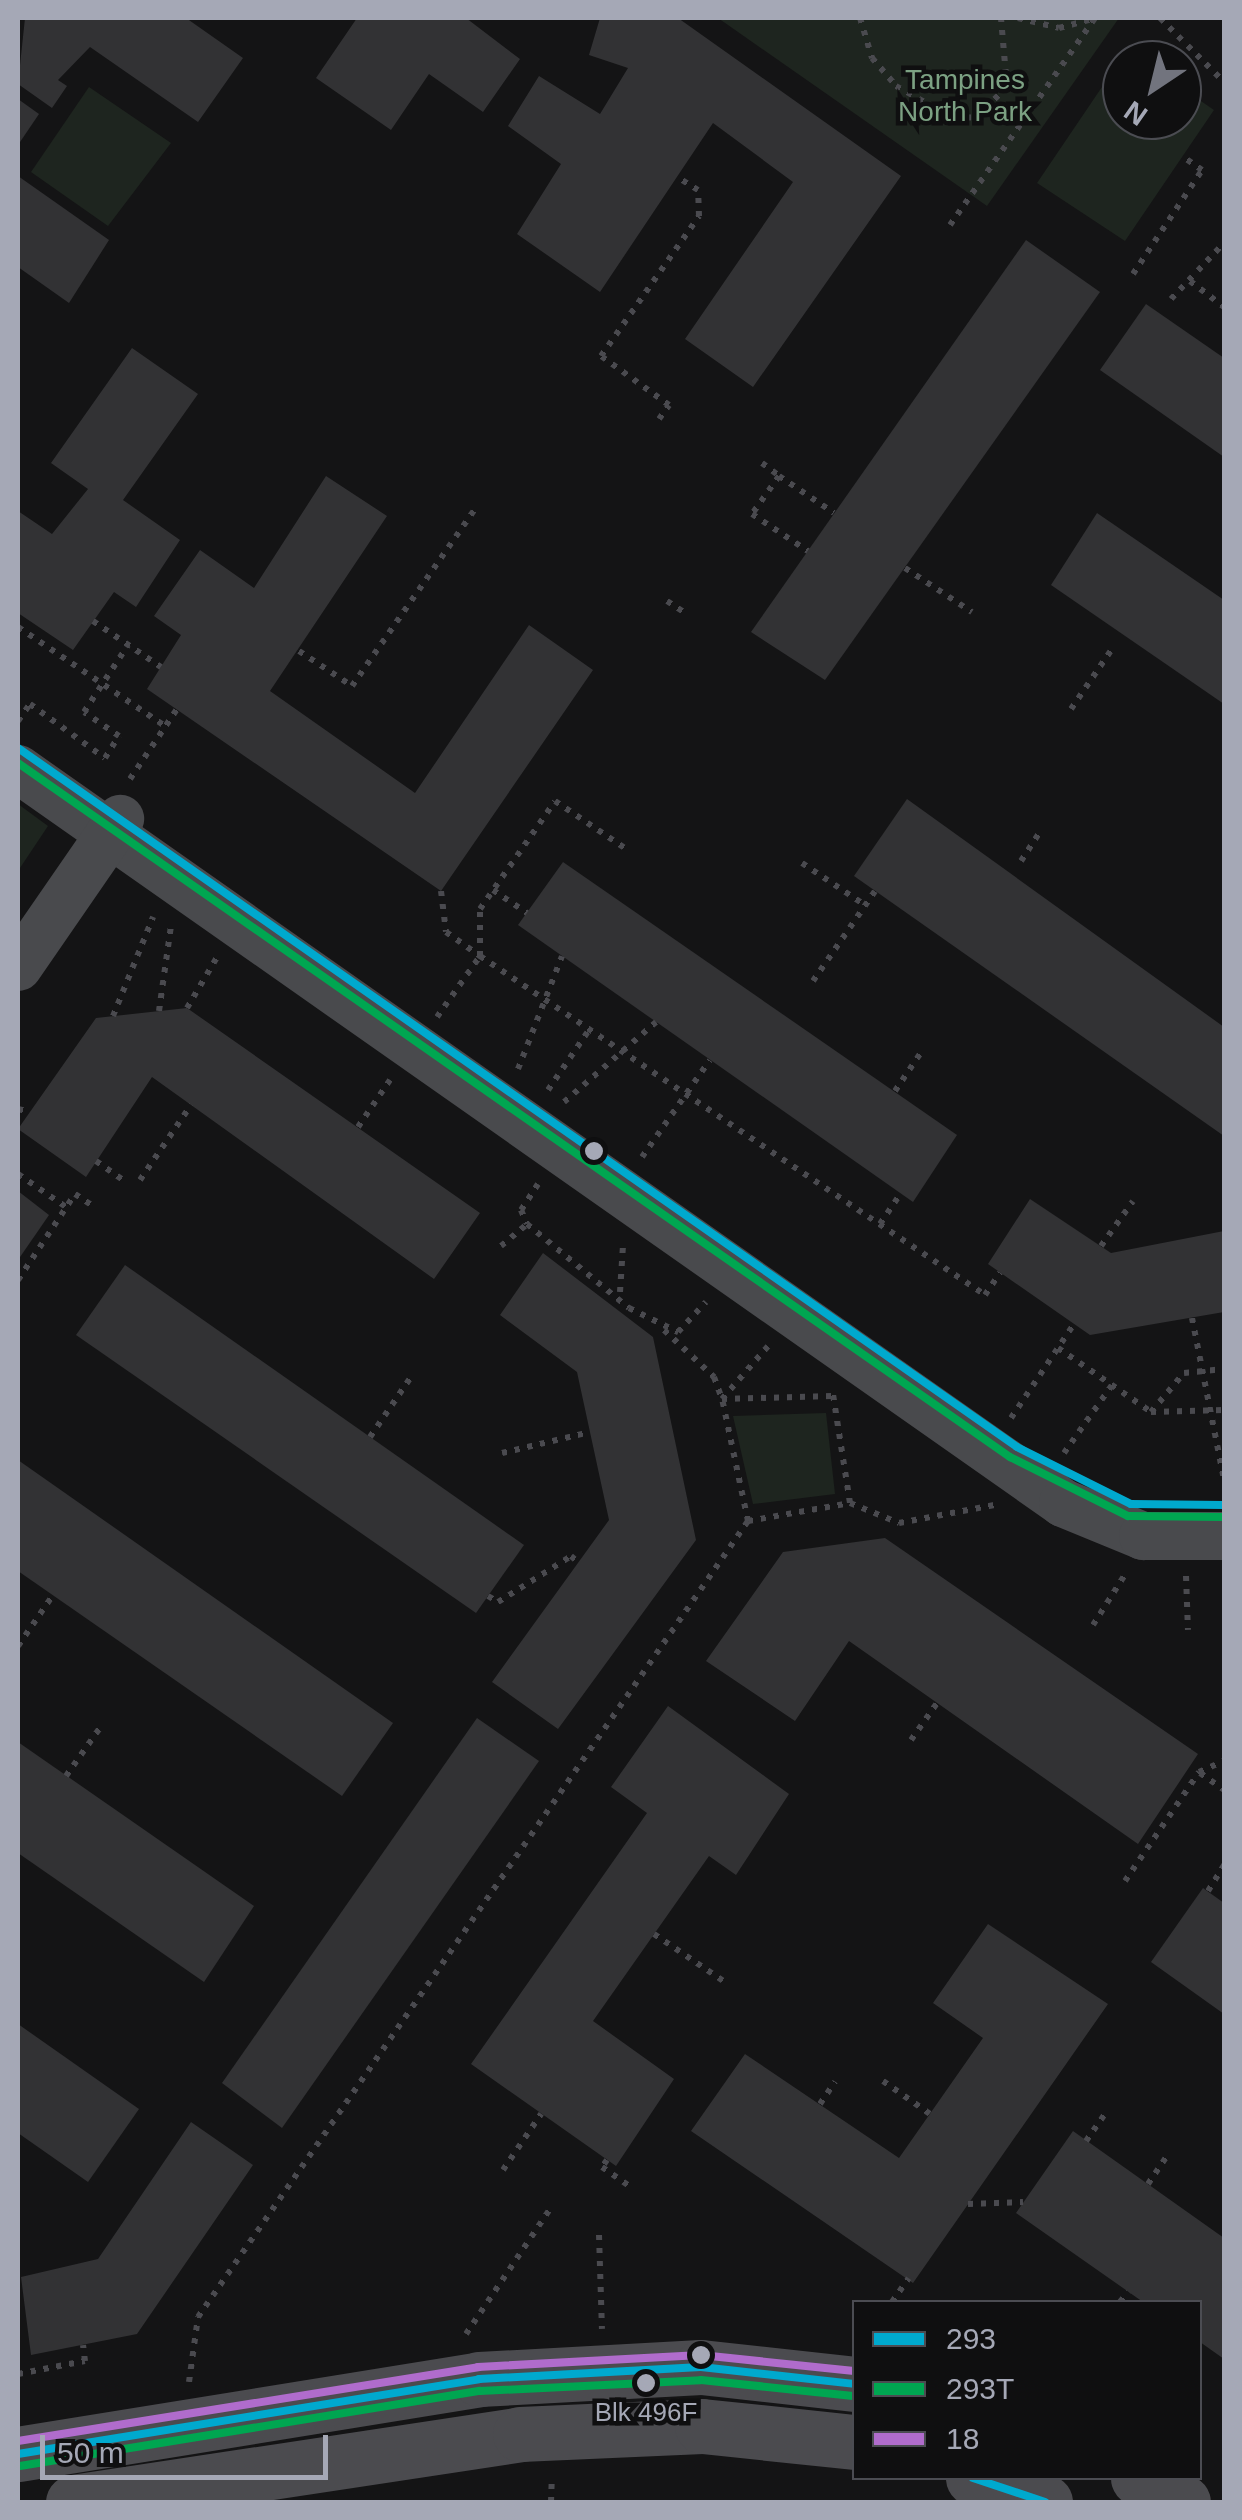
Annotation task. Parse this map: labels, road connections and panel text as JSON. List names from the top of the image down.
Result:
{
  "parks": ["Tampines North Park"],
  "places": ["Blk 496F"],
  "lines": ["transit line 293", "transit line 293T", "transit line 18"],
  "legend": ["293", "293T", "18"],
  "scale_bar": "50 m",
  "north": "bottom left"
}
